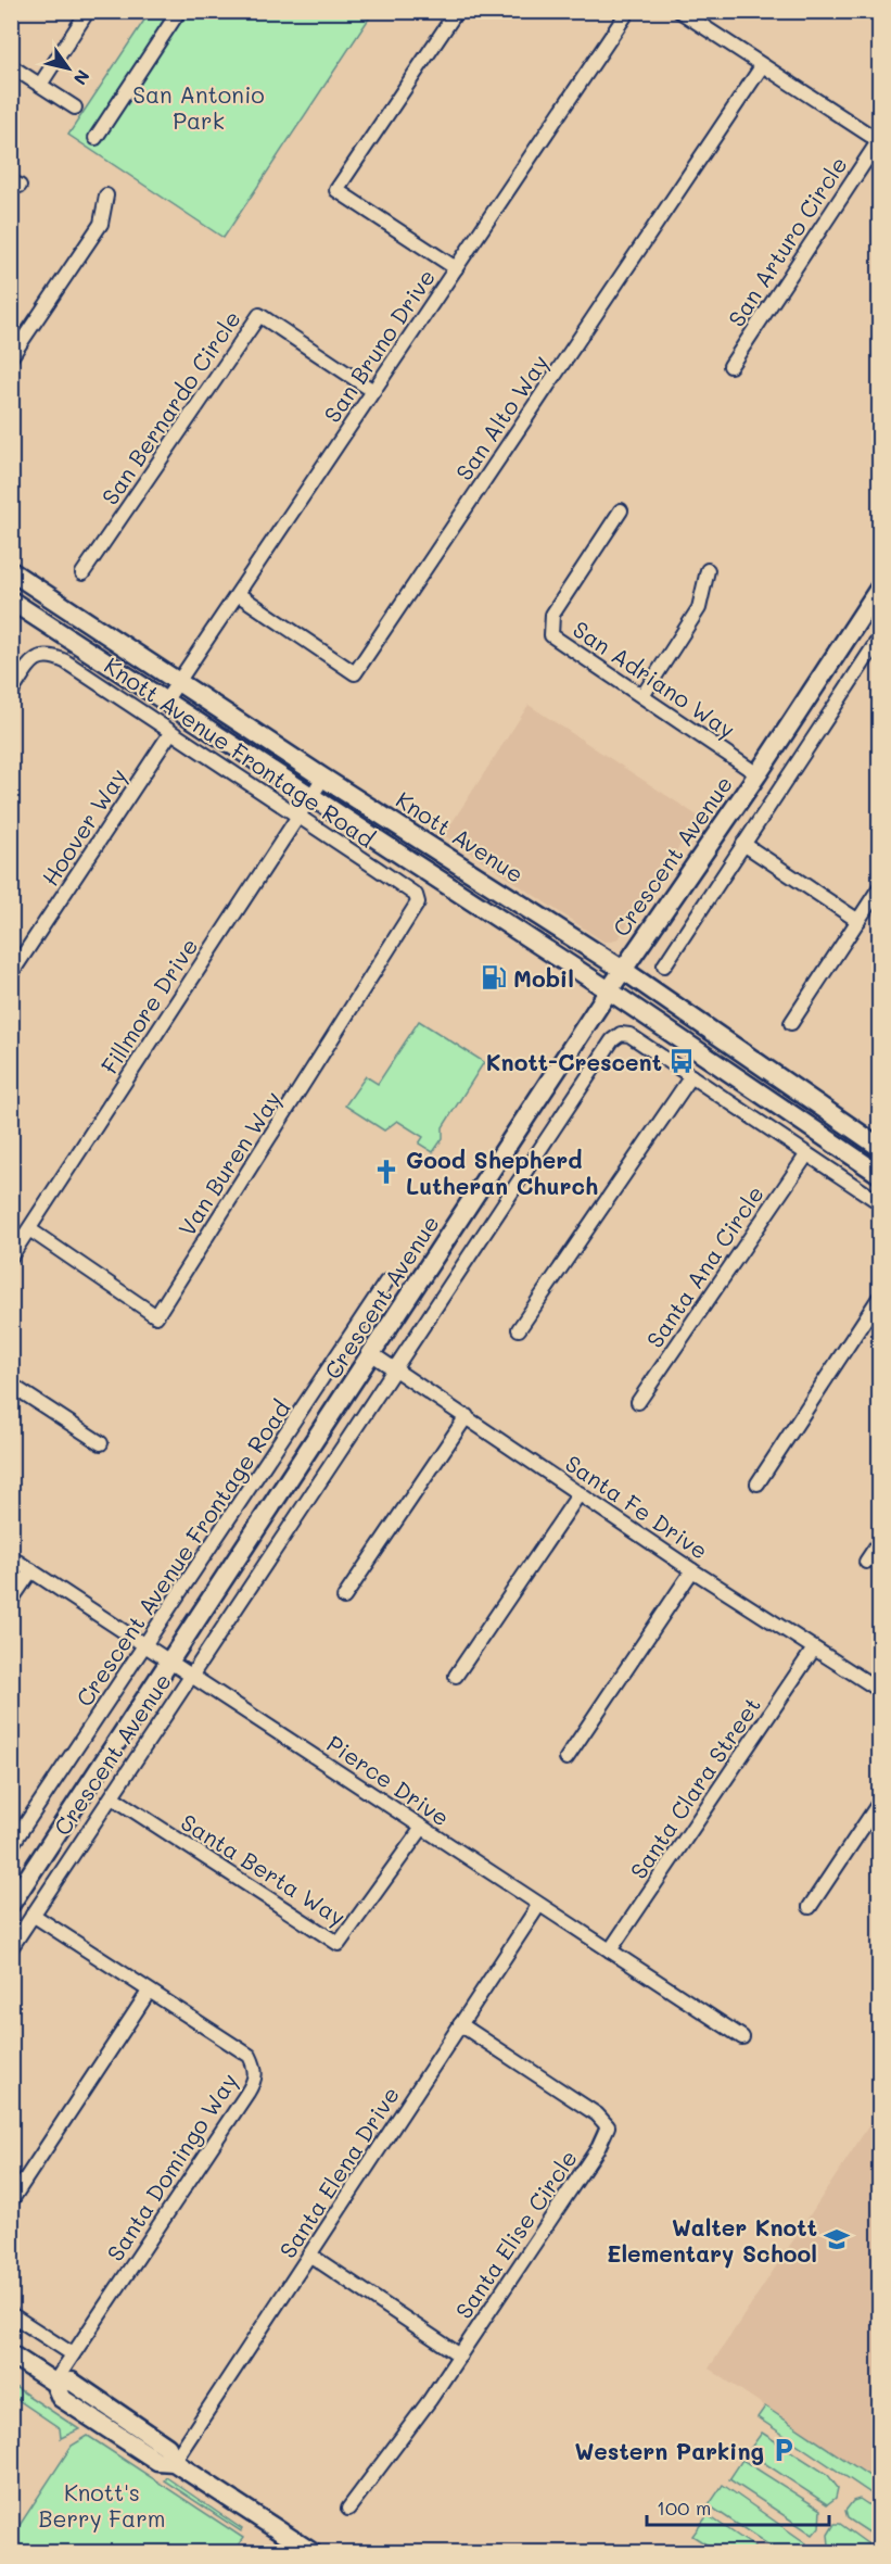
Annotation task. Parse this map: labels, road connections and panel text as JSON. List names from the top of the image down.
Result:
{
  "streets": {
    "main road": ["Knott Avenue", "Crescent Avenue"],
    "street": [
      "San Arturo Circle",
      "San Bruno Drive",
      "San Bernardo Circle",
      "San Alto Way",
      "San Adriano Way",
      "Knott Avenue Frontage Road",
      "Hoover Way",
      "Fillmore Drive",
      "Van Buren Way",
      "Santa Ana Circle",
      "Santa Fe Drive",
      "Crescent Avenue Frontage Road",
      "Pierce Drive",
      "Santa Clara Street",
      "Santa Berta Way",
      "Santa Domingo Way",
      "Santa Elena Drive",
      "Santa Elise Circle"
    ]
  },
  "crossings": [
    ["San Bruno Drive", "San Bernardo Circle"],
    ["San Bruno Drive", "San Alto Way"],
    ["San Bruno Drive", "Knott Avenue"],
    ["San Adriano Way", "Crescent Avenue"],
    ["Knott Avenue Frontage Road", "Hoover Way"],
    ["Knott Avenue Frontage Road", "Fillmore Drive"],
    ["Knott Avenue Frontage Road", "Van Buren Way"],
    ["Knott Avenue", "Crescent Avenue"],
    ["Knott Avenue", "Fillmore Drive"],
    ["Crescent Avenue", "Santa Fe Drive"],
    ["Crescent Avenue", "Pierce Drive"],
    ["Crescent Avenue", "Santa Berta Way"],
    ["Crescent Avenue", "Santa Domingo Way"],
    ["Fillmore Drive", "Van Buren Way"],
    ["Santa Fe Drive", "Santa Clara Street"],
    ["Crescent Avenue Frontage Road", "Pierce Drive"],
    ["Pierce Drive", "Santa Clara Street"],
    ["Pierce Drive", "Santa Berta Way"],
    ["Pierce Drive", "Santa Elena Drive"],
    ["Santa Elena Drive", "Santa Elise Circle"]
  ],
  "parks": ["San Antonio Park", "Knott's Berry Farm"],
  "places": {
    "fuel station": ["Mobil"],
    "bus stop": ["Knott-Crescent"],
    "church": ["Good Shepherd Lutheran Church"],
    "school or university": ["Walter Knott Elementary School"],
    "parking": ["Western Parking"]
  },
  "scale_bar": "100 m",
  "north": "bottom right"
}
